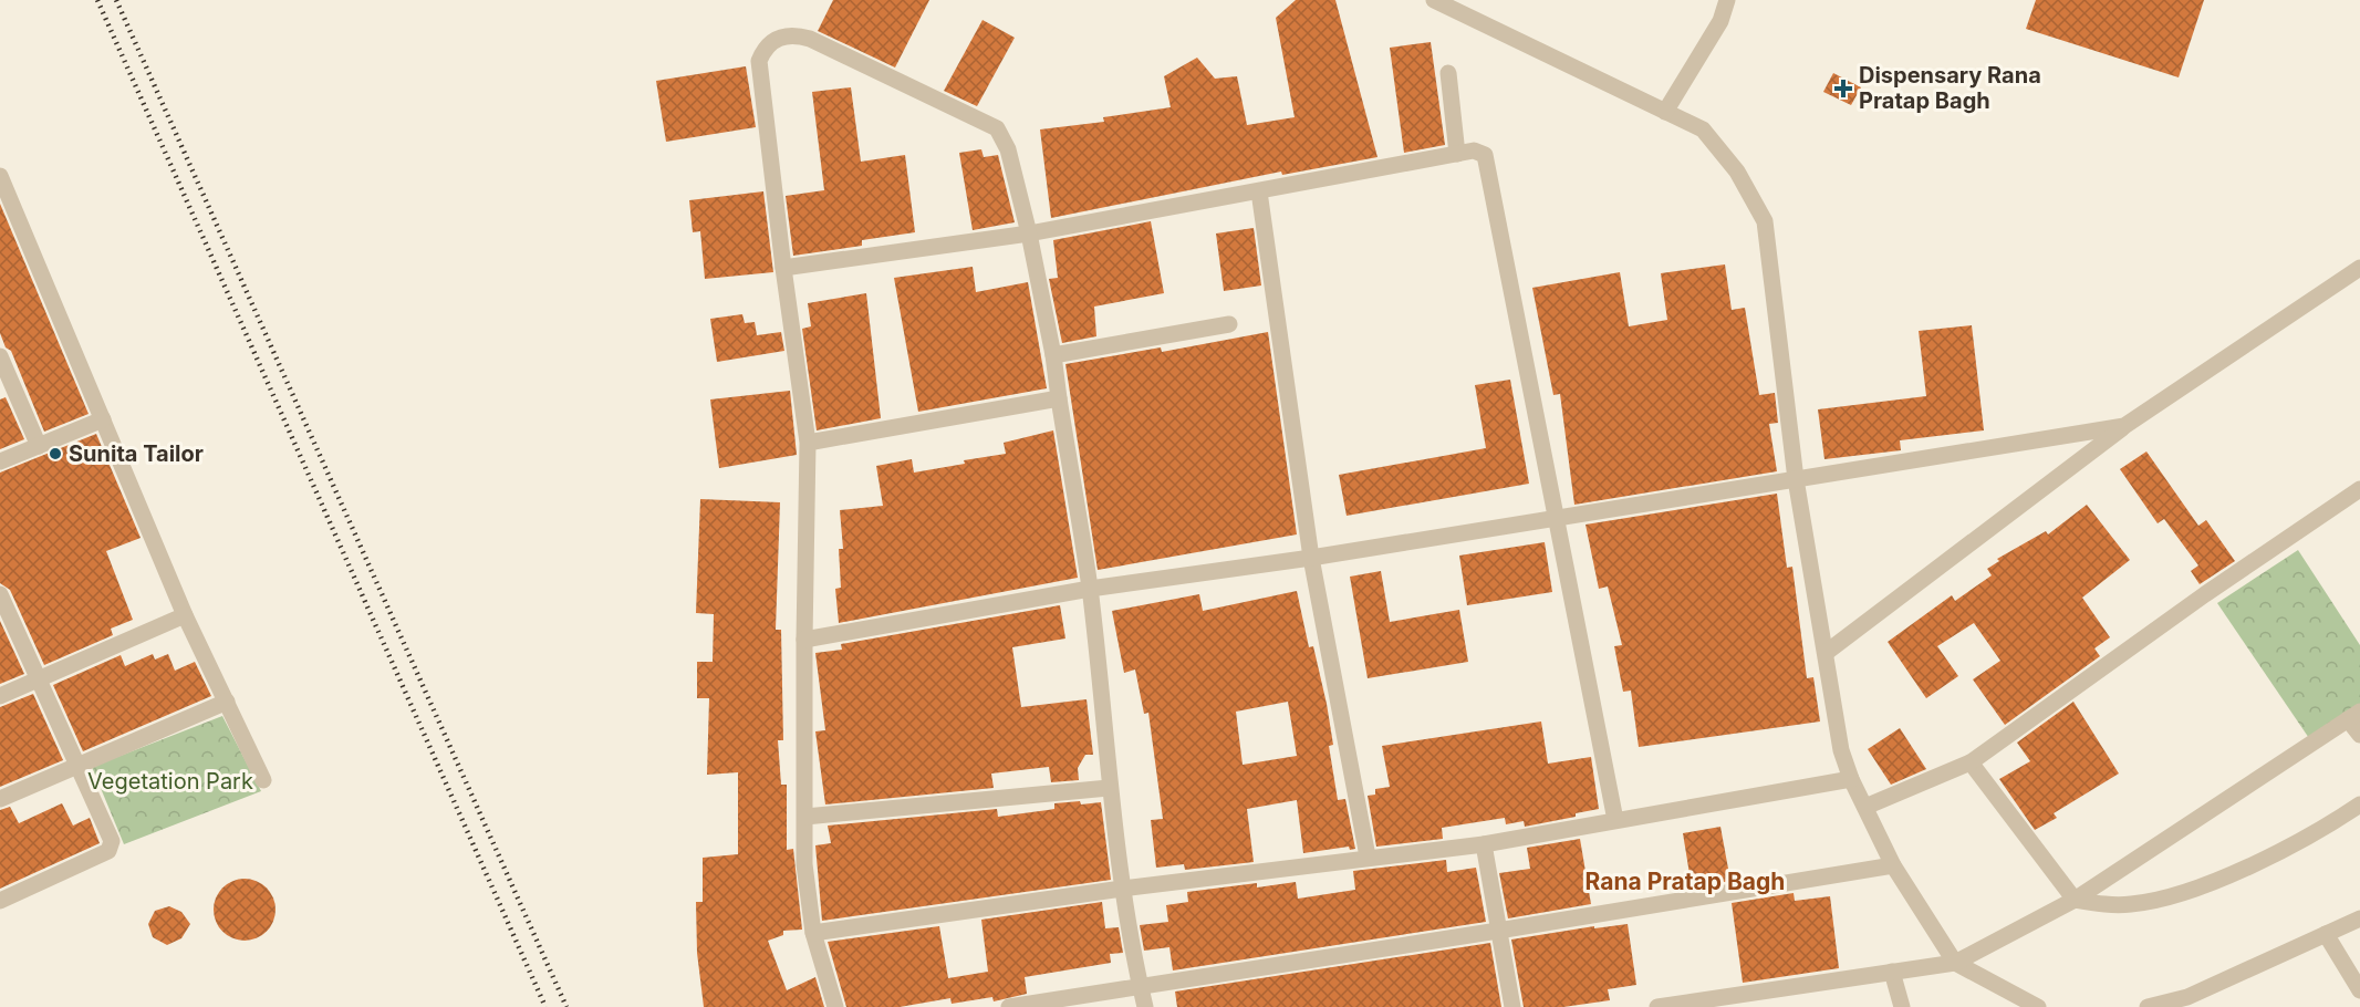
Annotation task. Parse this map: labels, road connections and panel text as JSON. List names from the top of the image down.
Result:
{
  "districts": ["Rana Pratap Bagh"],
  "parks": ["Vegetation Park"],
  "places": {
    "health": ["Dispensary Rana Pratap Bagh"],
    "other": ["Sunita Tailor"]
  }
}
